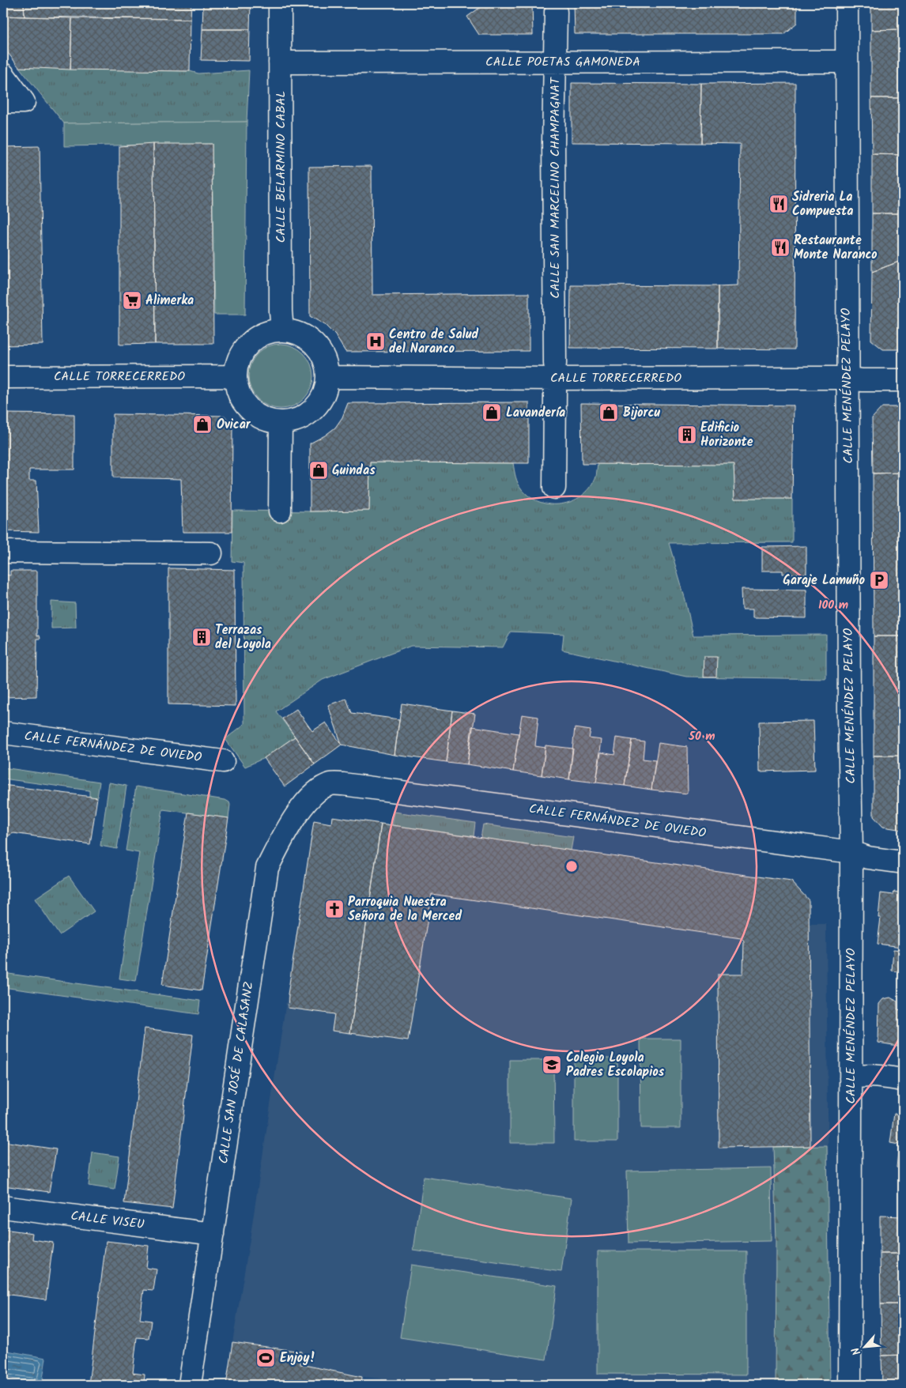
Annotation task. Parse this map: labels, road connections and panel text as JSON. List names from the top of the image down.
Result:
{
  "streets": {
    "street": [
      "CALLE POETAS GAMONEDA",
      "CALLE BELARMINO CABAL",
      "CALLE SAN MARCELINO CHAMPAGNAT",
      "CALLE TORRECERREDO",
      "CALLE MENÉNDEZ PELAYO",
      "CALLE FERNÁNDEZ DE OVIEDO",
      "CALLE SAN JOSÉ DE CALASANZ",
      "CALLE VISEU"
    ]
  },
  "crossings": [
    ["CALLE POETAS GAMONEDA", "CALLE BELARMINO CABAL"],
    ["CALLE POETAS GAMONEDA", "CALLE SAN MARCELINO CHAMPAGNAT"],
    ["CALLE POETAS GAMONEDA", "CALLE MENÉNDEZ PELAYO"],
    ["CALLE BELARMINO CABAL", "CALLE TORRECERREDO"],
    ["CALLE TORRECERREDO", "CALLE MENÉNDEZ PELAYO"],
    ["CALLE MENÉNDEZ PELAYO", "CALLE FERNÁNDEZ DE OVIEDO"],
    ["CALLE FERNÁNDEZ DE OVIEDO", "CALLE SAN JOSÉ DE CALASANZ"],
    ["CALLE SAN JOSÉ DE CALASANZ", "CALLE VISEU"]
  ],
  "places": {
    "restaurant": ["Sidreria La Compuesta", "Restaurante Monte Naranco"],
    "supermarket": ["Alimerka"],
    "hospital": ["Centro de Salud del Naranco"],
    "shop": [
      "Lavandería",
      "Bijorcu",
      "Ovicar",
      "Guindas"
    ],
    "building": ["Edificio Horizonte", "Terrazas del Loyola"],
    "parking": ["Garaje Lamuño"],
    "church": ["Parroquia Nuestra Señora de la Merced"],
    "school or university": ["Colegio Loyola Padres Escolapios"],
    "sports": ["Enjoy!"]
  },
  "north": "bottom left",
  "rings": ["100 m", "50 m"]
}
